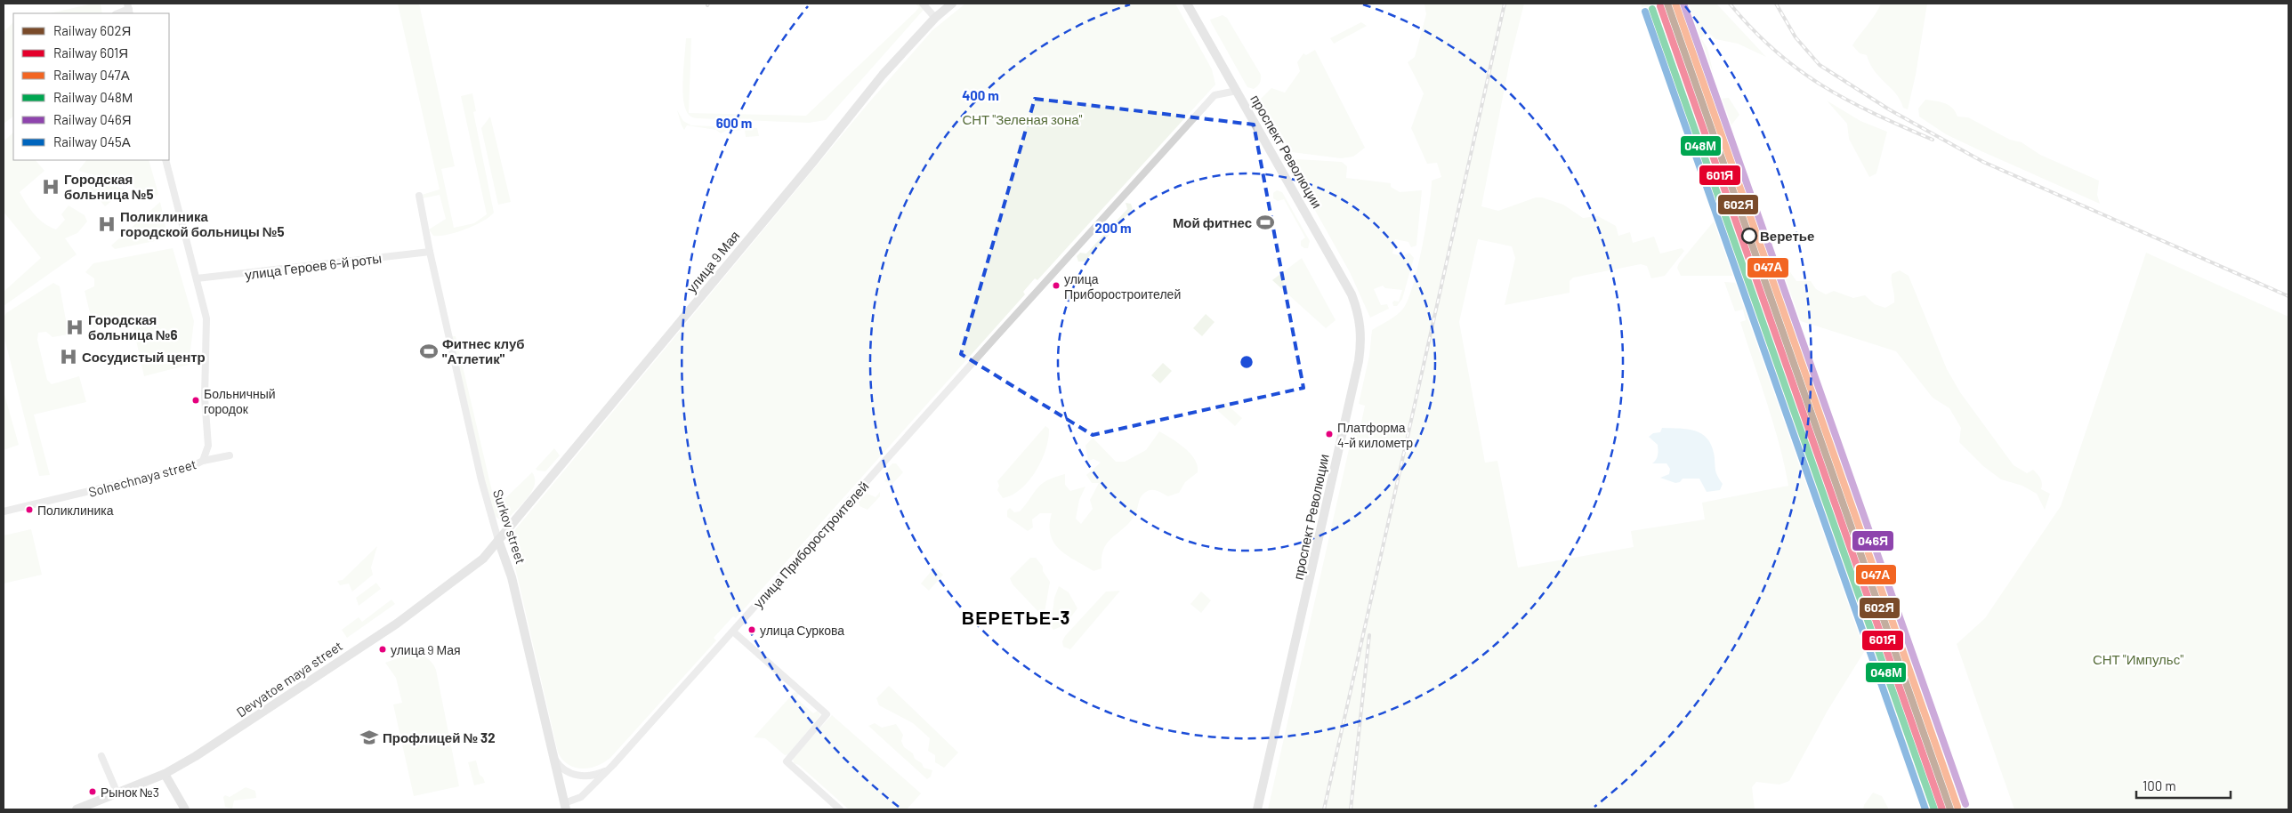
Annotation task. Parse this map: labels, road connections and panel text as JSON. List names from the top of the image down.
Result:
{
  "streets": {
    "main road": [
      "проспект Революции",
      "улица 9 Мая",
      "Surkov street",
      "Devyatoe maya street"
    ],
    "street": ["улица Героев 6-й роты", "Solnechnaya street", "улица Приборостроителей"]
  },
  "crossings": [
    ["проспект Революции", "улица Приборостроителей"],
    ["улица 9 Мая", "Surkov street"],
    ["улица 9 Мая", "Devyatoe maya street"],
    ["улица Героев 6-й роты", "Surkov street"],
    ["Surkov street", "улица Приборостроителей"],
    ["Surkov street", "Devyatoe maya street"]
  ],
  "districts": ["ВЕРЕТЬЕ-3"],
  "parks": ["СНТ \"Зеленая зона\"", "СНТ \"Импульс\""],
  "places": {
    "hospital": [
      "Городская больница №5",
      "Поликлиника городской больницы №5",
      "Городская больница №6",
      "Сосудистый центр"
    ],
    "sports": ["Мой фитнес", "Фитнес клуб \"Атлетик\""],
    "other": [
      "Веретье",
      "улица Приборостроителей",
      "Больничный городок",
      "Платформа 4-й километр",
      "Поликлиника",
      "улица Суркова",
      "улица 9 Мая",
      "Рынок №3"
    ],
    "school or university": ["Профлицей № 32"]
  },
  "lines": [
    "rail line 602Я",
    "rail line 047А",
    "rail line 046Я",
    "rail line 601Я",
    "rail line 048М",
    "rail line 045А"
  ],
  "legend": [
    "Railway 602Я",
    "Railway 601Я",
    "Railway 047А",
    "Railway 048М",
    "Railway 046Я",
    "Railway 045А"
  ],
  "scale_bar": "100 m",
  "rings": ["400 m", "600 m", "200 m"]
}
